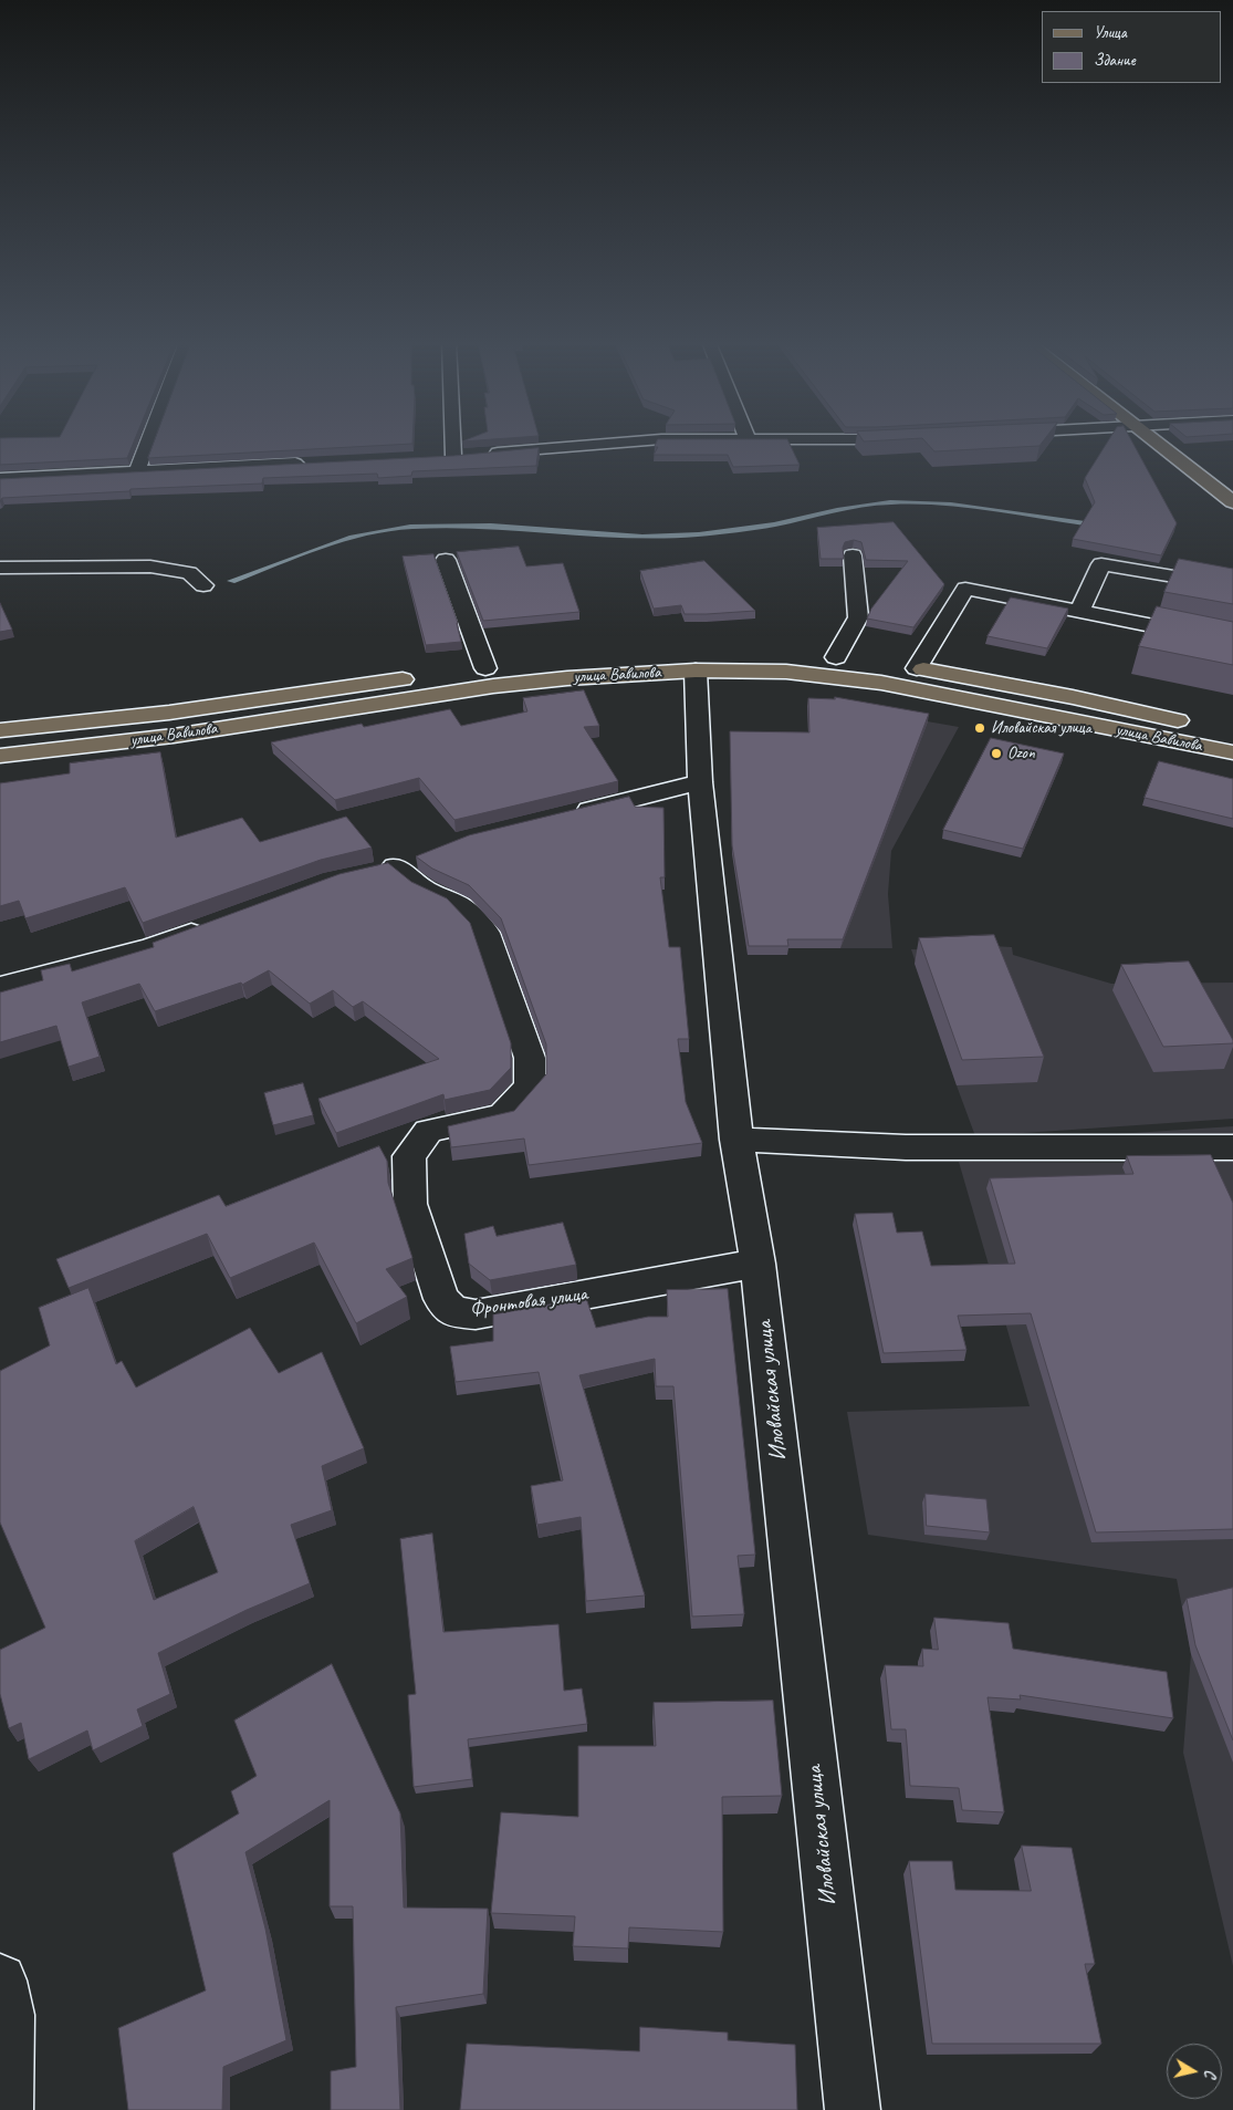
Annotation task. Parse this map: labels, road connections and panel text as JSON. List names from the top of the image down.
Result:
{
  "streets": {
    "main road": ["улица Вавилова"],
    "street": ["Фронтовая улица", "Иловайская улица"]
  },
  "crossings": [
    ["улица Вавилова", "Иловайская улица"],
    ["Фронтовая улица", "Иловайская улица"]
  ],
  "places": ["Иловайская улица", "Ozon"],
  "legend": ["Улица", "Здание"],
  "north": "right"
}
